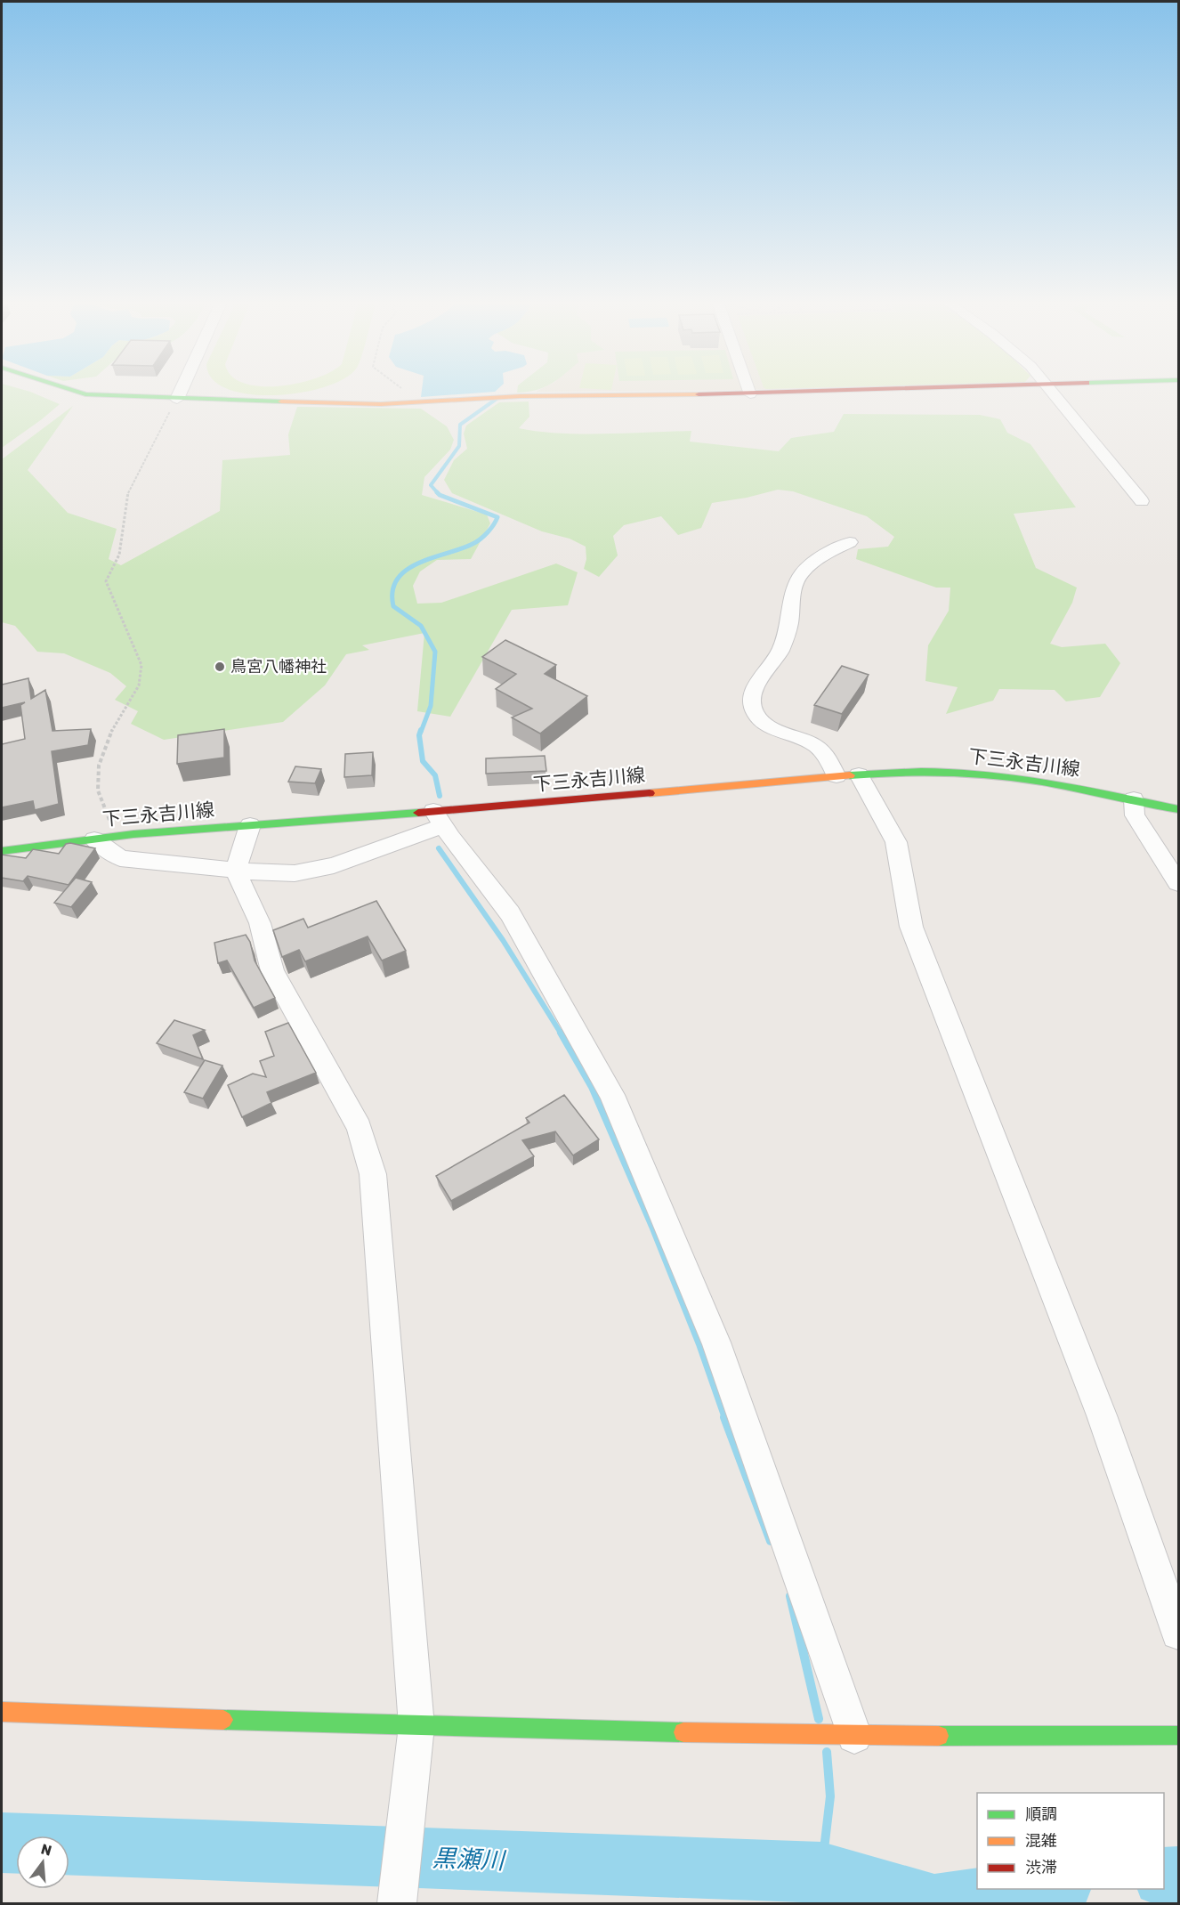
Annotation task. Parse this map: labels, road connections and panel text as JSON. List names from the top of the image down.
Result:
{
  "streets": {
    "street": ["下三永吉川線"]
  },
  "water": ["黒瀬川"],
  "places": ["鳥宮八幡神社"],
  "legend": ["順調", "混雑", "渋滞"],
  "north": "top"
}
